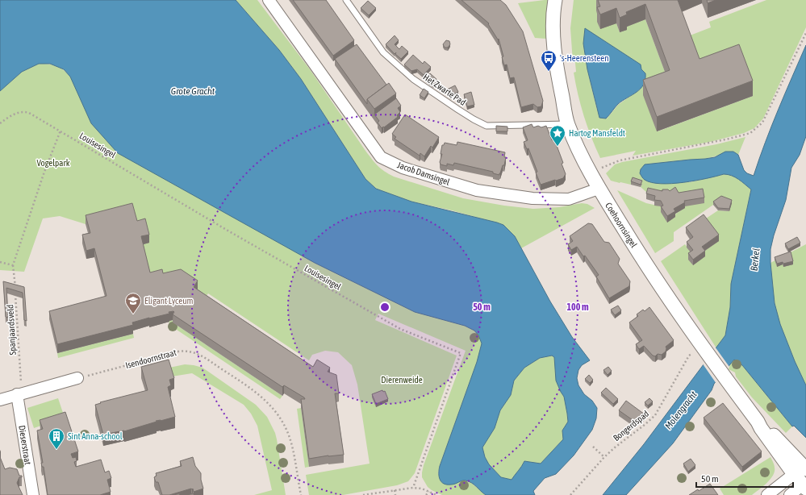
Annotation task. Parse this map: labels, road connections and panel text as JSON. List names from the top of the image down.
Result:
{
  "streets": {
    "street": ["Jacob Damsingel", "Coehoornsingel", "Dieserstraat"],
    "lane": ["Het Zwarte Pad"],
    "path": [
      "Louisesingel",
      "Spanjaardsveld",
      "Isendoornstraat",
      "Bongerdspad"
    ]
  },
  "crossings": [
    ["Het Zwarte Pad", "Coehoornsingel"],
    ["Jacob Damsingel", "Coehoornsingel"],
    ["Coehoornsingel", "Bongerdspad"],
    ["Spanjaardsveld", "Dieserstraat"]
  ],
  "water": ["Grote Gracht", "Berkel", "Molengracht"],
  "parks": ["Vogelpark", "Dierenweide"],
  "places": {
    "bus stop": ["'s-Heerensteen"],
    "place": ["Hartog Mansfeldt"],
    "school or university": ["Eligant Lyceum"],
    "building": ["Sint Anna-school"]
  },
  "scale_bar": "50 m",
  "rings": ["50 m", "100 m"]
}
